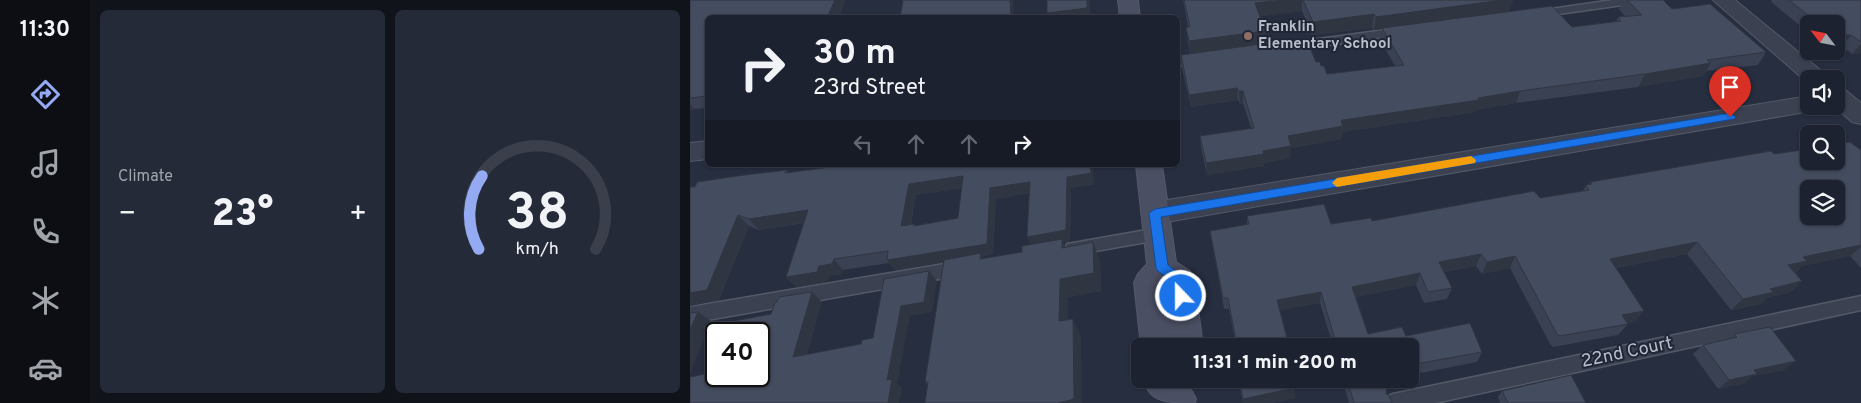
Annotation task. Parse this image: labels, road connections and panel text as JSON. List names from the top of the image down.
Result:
{
  "streets": {
    "lane": ["22nd Court"]
  },
  "places": ["Franklin Elementary School"],
  "north": "top left",
  "page": {
    "tabs": "11:30",
    "tile": "Climate",
    "turn": ["30 m", "23rd Street"],
    "heat": ["−", "23°", "+"],
    "limit": "40",
    "trip": "11:31 · 1 min · 200 m",
    "gauge": ["38", "km/h"]
  }
}
